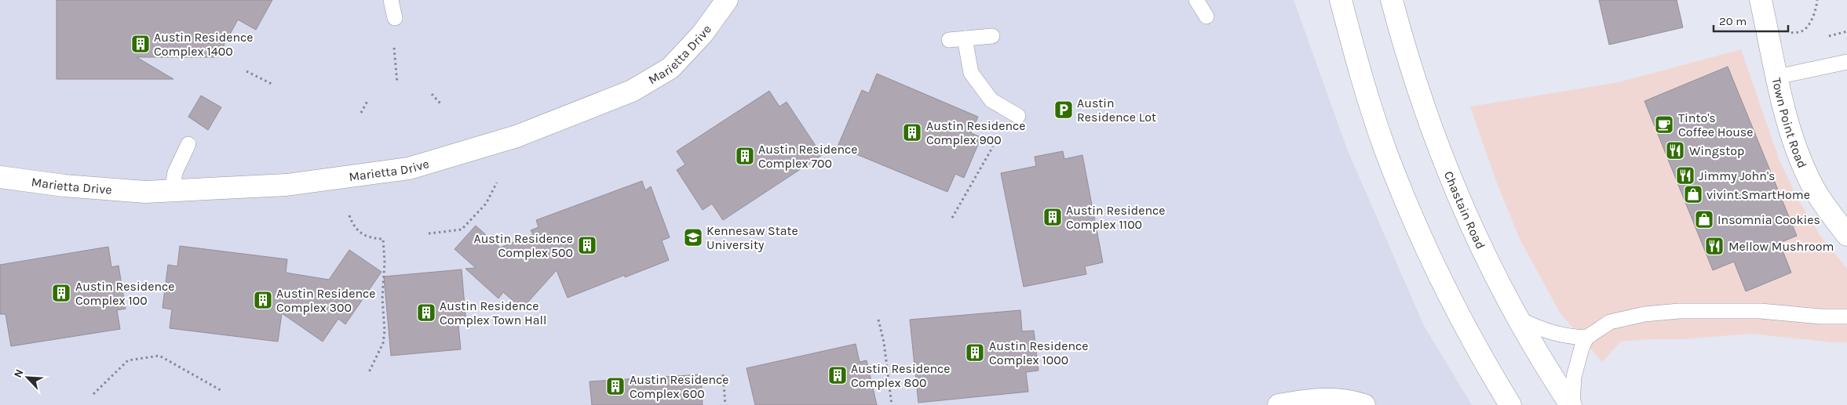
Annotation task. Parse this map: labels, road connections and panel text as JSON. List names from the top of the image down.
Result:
{
  "streets": {
    "street": ["Marietta Drive", "Town Point Road", "Chastain Road"]
  },
  "places": {
    "building": [
      "Austin Residence Complex 1400",
      "Austin Residence Complex 900",
      "Austin Residence Complex 700",
      "Austin Residence Complex 1100",
      "Austin Residence Complex 500",
      "Austin Residence Complex 100",
      "Austin Residence Complex 300",
      "Austin Residence Complex Town Hall",
      "Austin Residence Complex 1000",
      "Austin Residence Complex 800",
      "Austin Residence Complex 600"
    ],
    "parking": ["Austin Residence Lot"],
    "cafe": ["Tinto's Coffee House"],
    "restaurant": ["Wingstop", "Jimmy John's", "Mellow Mushroom"],
    "shop": ["vivint.SmartHome", "Insomnia Cookies"],
    "school or university": ["Kennesaw State University"]
  },
  "scale_bar": "20 m",
  "north": "top left"
}
